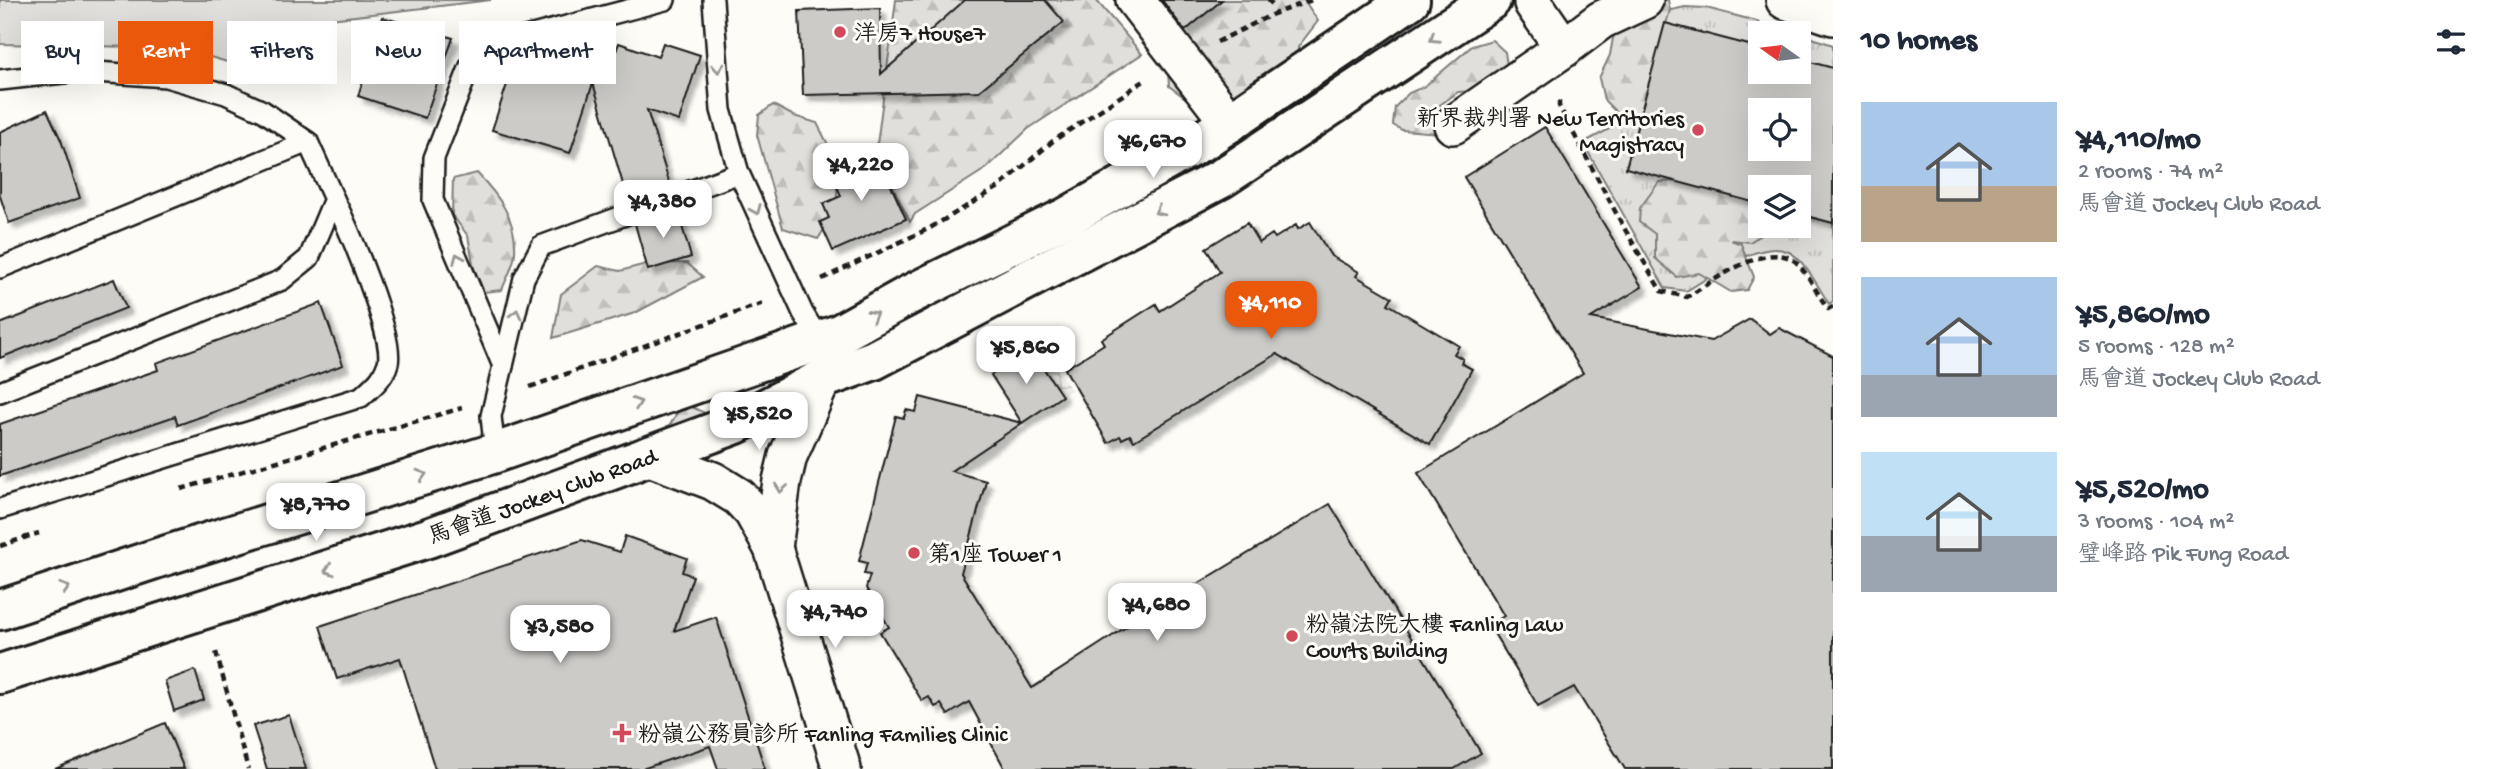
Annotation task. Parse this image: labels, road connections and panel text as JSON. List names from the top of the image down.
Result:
{
  "streets": {
    "main road": ["馬會道 Jockey Club Road"]
  },
  "places": {
    "other": [
      "洋房7 House7",
      "新界裁判署 New Territories Magistracy",
      "第1座 Tower 1",
      "粉嶺法院大樓 Fanling Law Courts Building"
    ],
    "health": ["粉嶺公務員診所 Fanling Families Clinic"]
  },
  "north": "left",
  "page": {
    "heading": "10 homes",
    "chip": [
      "Buy",
      "Rent",
      "Filters",
      "New",
      "Apartment"
    ],
    "list": [
      {
        "name": "¥4,110/mo",
        "note": "2 rooms · 74 m² · 馬會道 Jockey Club Road"
      },
      {
        "name": "¥5,860/mo",
        "note": "5 rooms · 128 m² · 馬會道 Jockey Club Road"
      },
      {
        "name": "¥5,520/mo",
        "note": "3 rooms · 104 m² · 璧峰路 Pik Fung Road"
      }
    ],
    "price": [
      "¥6,670",
      "¥4,220",
      "¥4,380",
      "¥4,110",
      "¥5,860",
      "¥5,520",
      "¥8,770",
      "¥4,680",
      "¥4,740",
      "¥3,580"
    ]
  }
}
